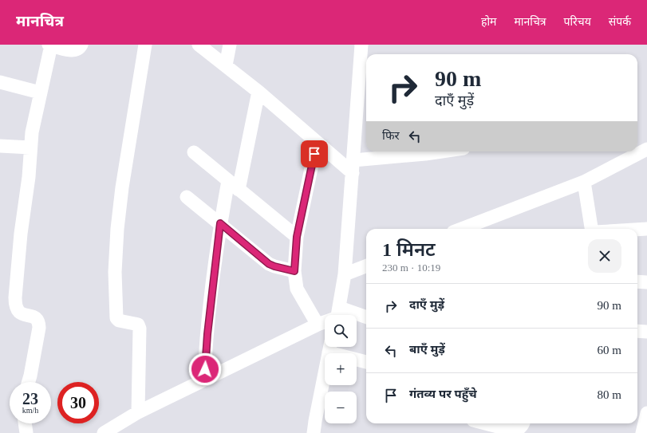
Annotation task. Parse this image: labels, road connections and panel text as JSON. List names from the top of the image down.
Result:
{
  "page": {
    "header": "मानचित्र",
    "nav": [
      "होम",
      "मानचित्र",
      "परिचय",
      "संपर्क"
    ],
    "turn": ["90 m", "दाएँ मुड़ें"],
    "then": "फिर",
    "heading": ["1 मिनट", "230 m · 10:19"],
    "list": [
      {
        "name": "दाएँ मुड़ें",
        "value": "90 m"
      },
      {
        "name": "बाएँ मुड़ें",
        "value": "60 m"
      },
      {
        "name": "गंतव्य पर पहुँचे",
        "value": "80 m"
      }
    ],
    "map_buttons": ["+", "−"],
    "speed": "23 km/h",
    "limit": "30"
  }
}
